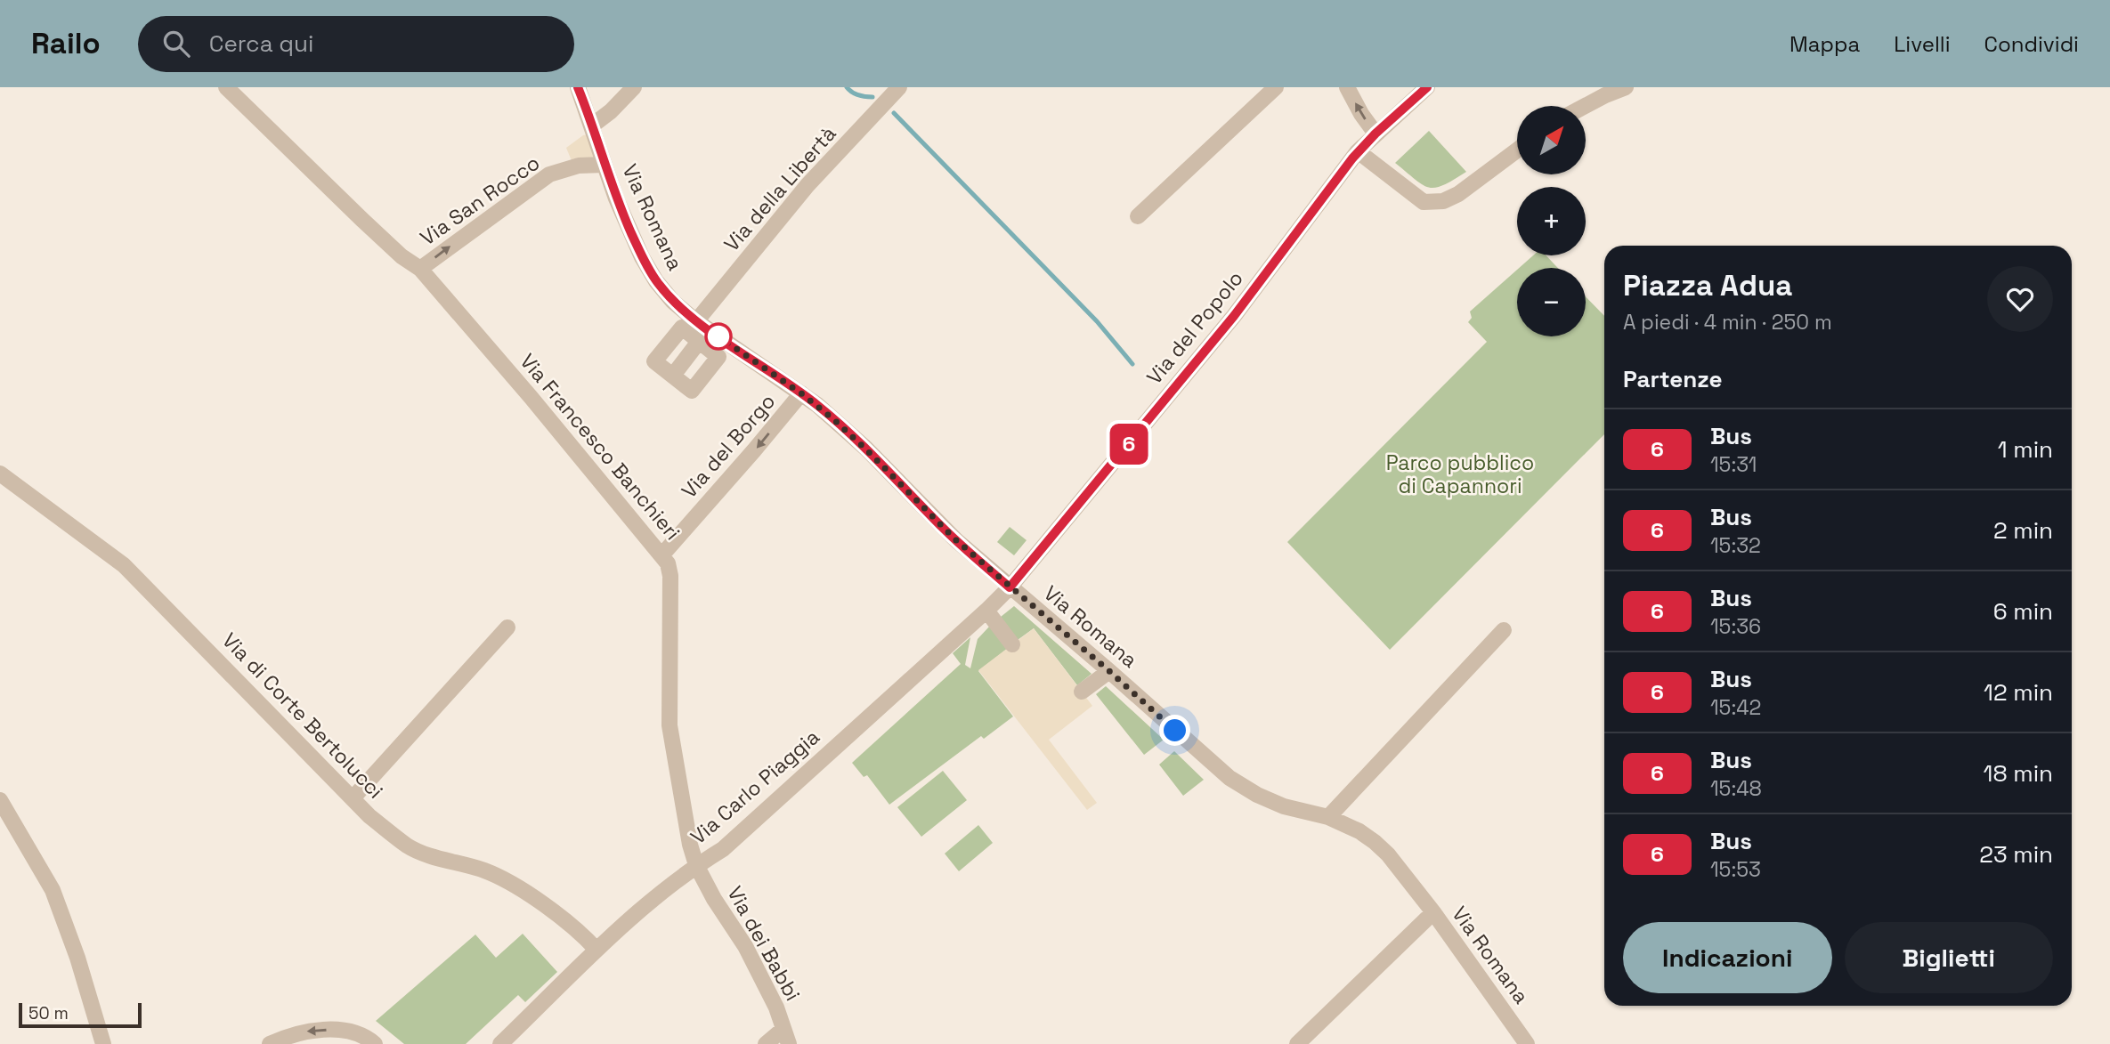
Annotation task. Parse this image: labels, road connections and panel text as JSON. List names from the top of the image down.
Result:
{
  "streets": {
    "street": [
      "Via della Libertà",
      "Via San Rocco",
      "Via Romana",
      "Via del Popolo",
      "Via del Borgo",
      "Via Francesco Banchieri",
      "Via di Corte Bertolucci",
      "Via Carlo Piaggia",
      "Via dei Babbi"
    ]
  },
  "crossings": [
    ["Via della Libertà", "Via Romana"],
    ["Via San Rocco", "Via Romana"],
    ["Via San Rocco", "Via Francesco Banchieri"],
    ["Via Romana", "Via del Popolo"],
    ["Via Romana", "Via del Borgo"],
    ["Via Romana", "Via Carlo Piaggia"],
    ["Via del Popolo", "Via Carlo Piaggia"],
    ["Via del Borgo", "Via Francesco Banchieri"],
    ["Via Francesco Banchieri", "Via Carlo Piaggia"],
    ["Via Francesco Banchieri", "Via dei Babbi"],
    ["Via di Corte Bertolucci", "Via Carlo Piaggia"],
    ["Via Carlo Piaggia", "Via dei Babbi"]
  ],
  "one_way": ["Via San Rocco", "Via del Borgo"],
  "parks": ["Parco pubblico di Capannori"],
  "lines": ["bus line 6"],
  "scale_bar": "50 m",
  "north": "top right",
  "page": {
    "header": "Railo",
    "search": "Cerca qui",
    "nav": ["Mappa", "Livelli", "Condividi"],
    "on_map": "6",
    "map_buttons": ["+", "−"],
    "heading": [
      ["Piazza Adua", "A piedi · 4 min · 250 m"],
      "Partenze"
    ],
    "list": [
      {
        "mark": "6",
        "name": "Bus",
        "note": "15:31",
        "value": "1 min"
      },
      {
        "mark": "6",
        "name": "Bus",
        "note": "15:32",
        "value": "2 min"
      },
      {
        "mark": "6",
        "name": "Bus",
        "note": "15:36",
        "value": "6 min"
      },
      {
        "mark": "6",
        "name": "Bus",
        "note": "15:42",
        "value": "12 min"
      },
      {
        "mark": "6",
        "name": "Bus",
        "note": "15:48",
        "value": "18 min"
      },
      {
        "mark": "6",
        "name": "Bus",
        "note": "15:53",
        "value": "23 min"
      }
    ],
    "buttons": ["Indicazioni", "Biglietti"],
    "scale": "50 m"
  }
}
